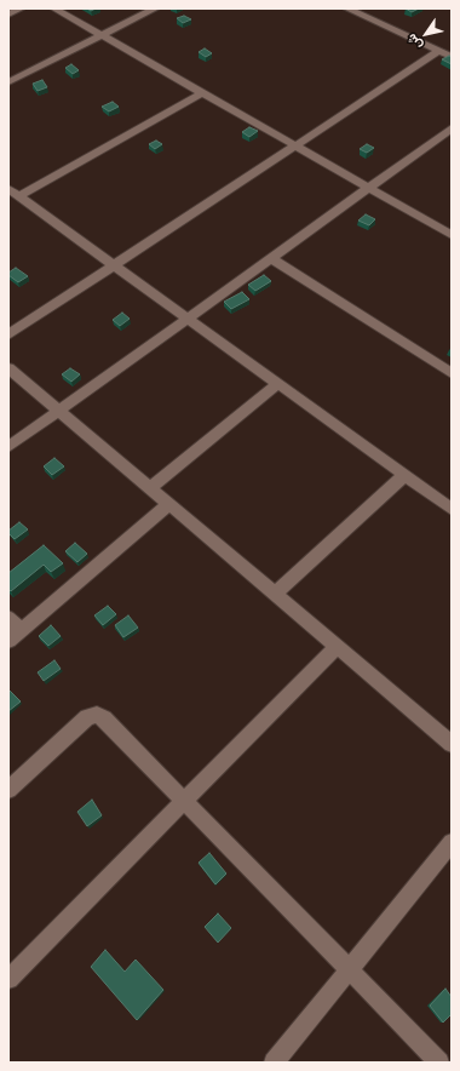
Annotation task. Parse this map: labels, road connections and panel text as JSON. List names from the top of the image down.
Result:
{
  "north": "bottom left"
}
